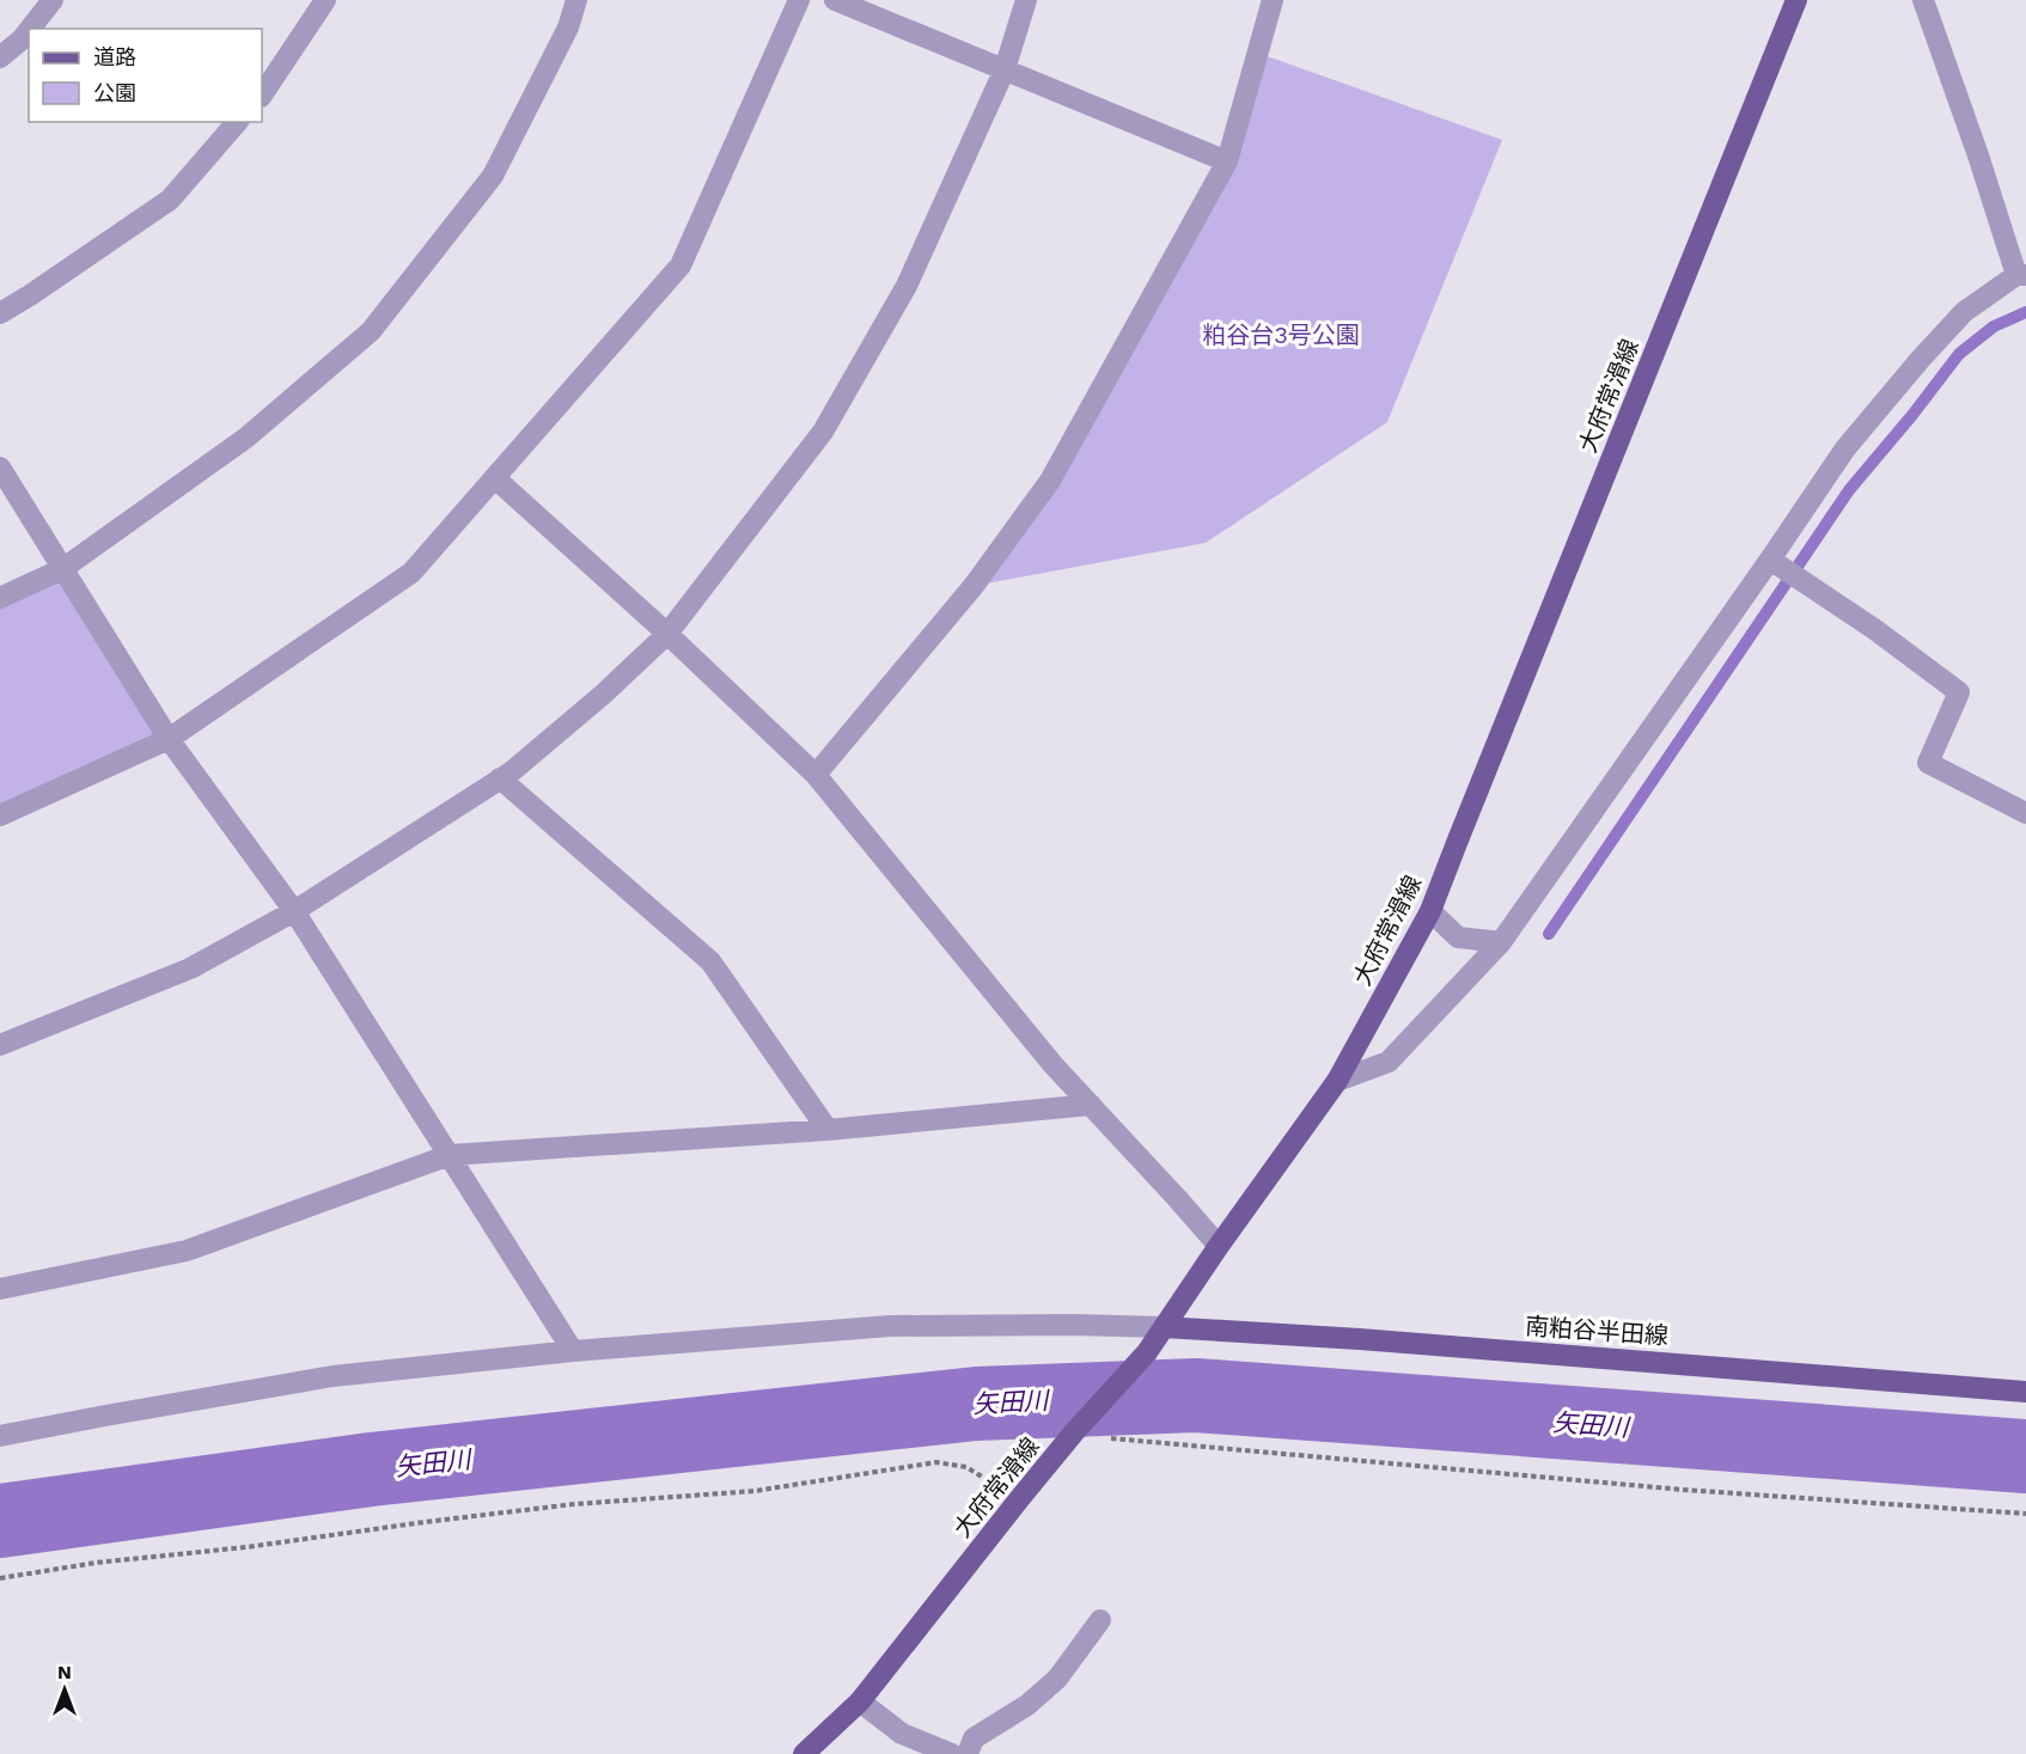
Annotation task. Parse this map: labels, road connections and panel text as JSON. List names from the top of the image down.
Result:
{
  "streets": {
    "main road": ["大府常滑線", "南粕谷半田線"]
  },
  "crossings": [
    ["大府常滑線", "南粕谷半田線"]
  ],
  "water": ["矢田川"],
  "parks": ["粕谷台3号公園"],
  "legend": ["道路", "公園"],
  "north": "top"
}
